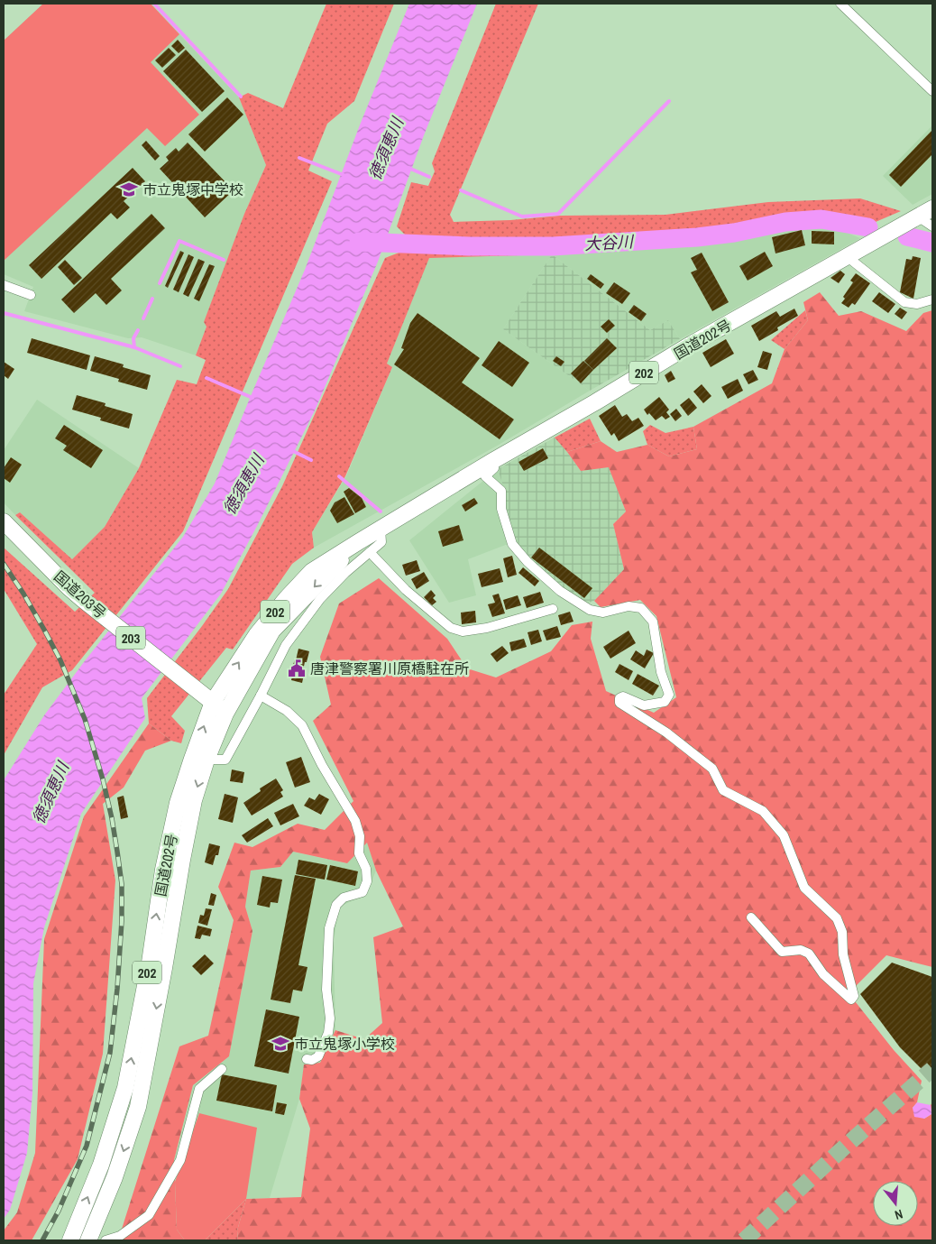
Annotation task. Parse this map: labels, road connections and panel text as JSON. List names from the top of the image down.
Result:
{
  "streets": {
    "highway": [
      "国道202号",
      "202",
      "国道203号",
      "203"
    ]
  },
  "crossings": [
    ["国道202号", "国道203号"]
  ],
  "water": ["徳須恵川", "大谷川"],
  "places": {
    "school or university": ["市立鬼塚中学校", "市立鬼塚小学校"],
    "public building": ["唐津警察署川原橋駐在所"]
  },
  "north": "bottom"
}
